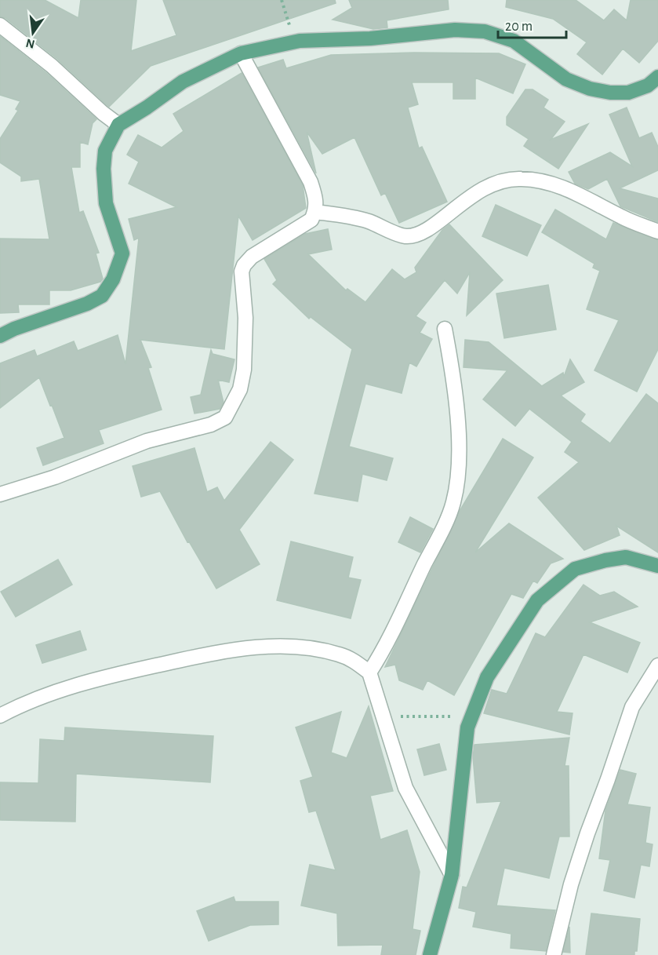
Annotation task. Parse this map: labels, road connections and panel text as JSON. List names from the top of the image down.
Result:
{
  "scale_bar": "20 m",
  "north": "bottom"
}
